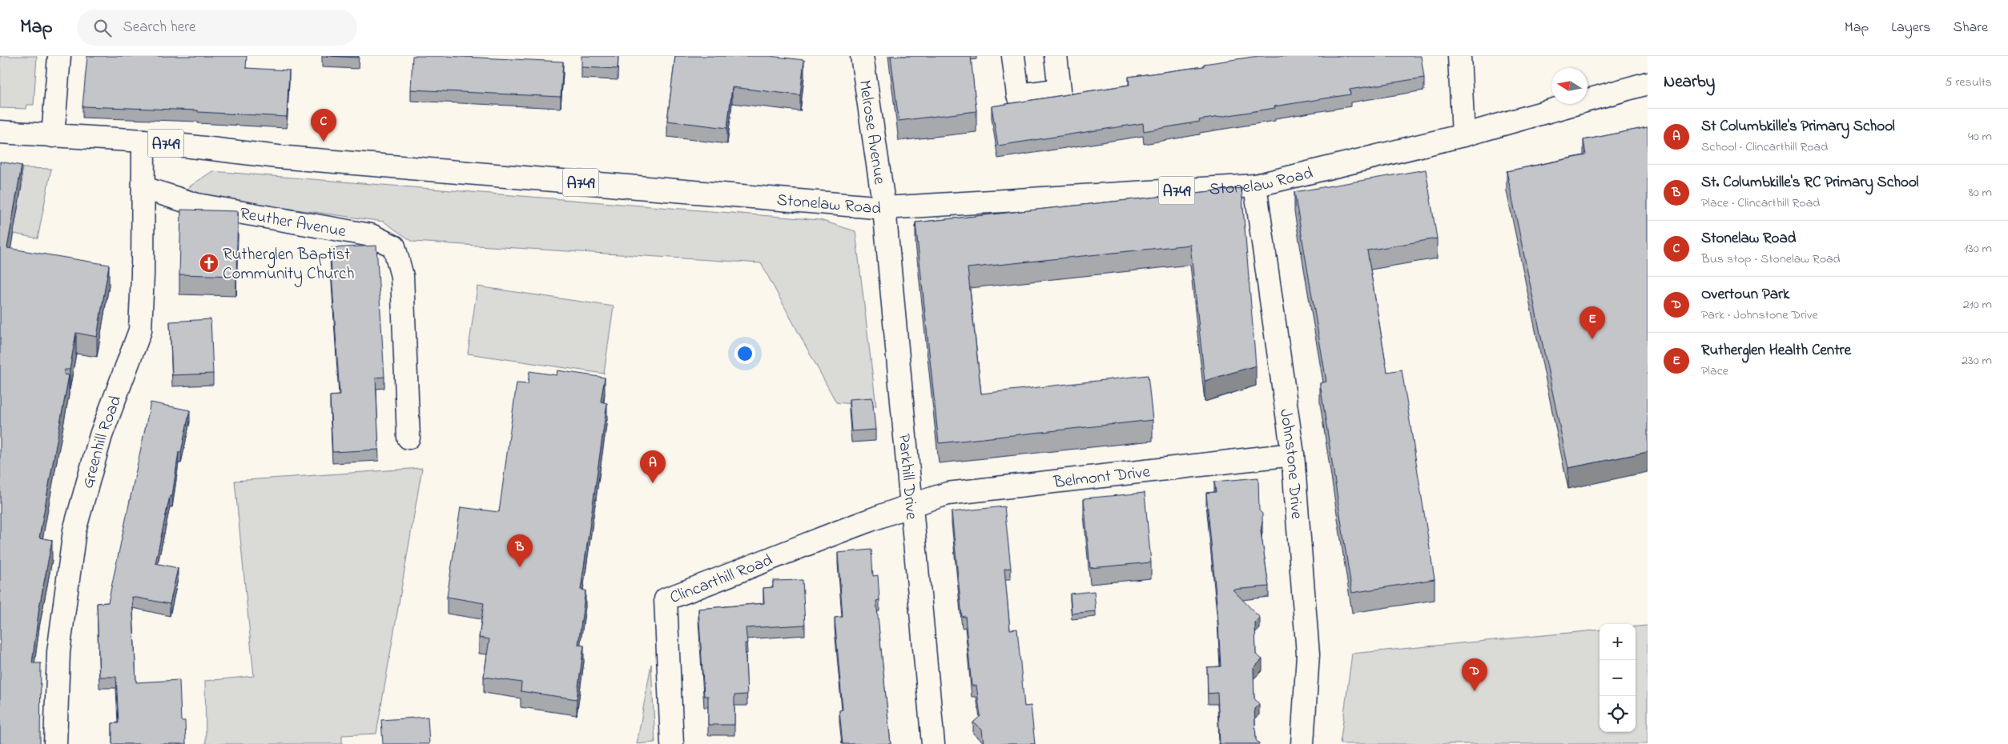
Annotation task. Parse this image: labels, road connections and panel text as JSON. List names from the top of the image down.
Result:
{
  "streets": {
    "street": [
      "Melrose Avenue",
      "A749",
      "Stonelaw Road",
      "Reuther Avenue",
      "Greenhill Road",
      "Johnstone Drive",
      "Parkhill Drive",
      "Belmont Drive",
      "Clincarthill Road"
    ]
  },
  "crossings": [
    ["Melrose Avenue", "Stonelaw Road"],
    ["Melrose Avenue", "Parkhill Drive"],
    ["Stonelaw Road", "Greenhill Road"],
    ["Stonelaw Road", "Johnstone Drive"],
    ["Stonelaw Road", "Parkhill Drive"],
    ["Reuther Avenue", "Greenhill Road"],
    ["Johnstone Drive", "Belmont Drive"],
    ["Parkhill Drive", "Belmont Drive"],
    ["Parkhill Drive", "Clincarthill Road"],
    ["Belmont Drive", "Clincarthill Road"]
  ],
  "places": {
    "church": ["Rutherglen Baptist Community Church"]
  },
  "north": "left",
  "page": {
    "header": "Map",
    "search": "Search here",
    "nav": ["Map", "Layers", "Share"],
    "heading": ["Nearby", "5 results"],
    "list": [
      {
        "mark": "A",
        "name": "St Columbkille's Primary School",
        "note": "School · Clincarthill Road",
        "value": "40 m"
      },
      {
        "mark": "B",
        "name": "St. Columbkille's RC Primary School",
        "note": "Place · Clincarthill Road",
        "value": "80 m"
      },
      {
        "mark": "C",
        "name": "Stonelaw Road",
        "note": "Bus stop · Stonelaw Road",
        "value": "130 m"
      },
      {
        "mark": "D",
        "name": "Overtoun Park",
        "note": "Park · Johnstone Drive",
        "value": "210 m"
      },
      {
        "mark": "E",
        "name": "Rutherglen Health Centre",
        "note": "Place",
        "value": "230 m"
      }
    ],
    "pins": [
      "C",
      "E",
      "A",
      "B",
      "D"
    ],
    "map_buttons": ["+", "−"]
  }
}
